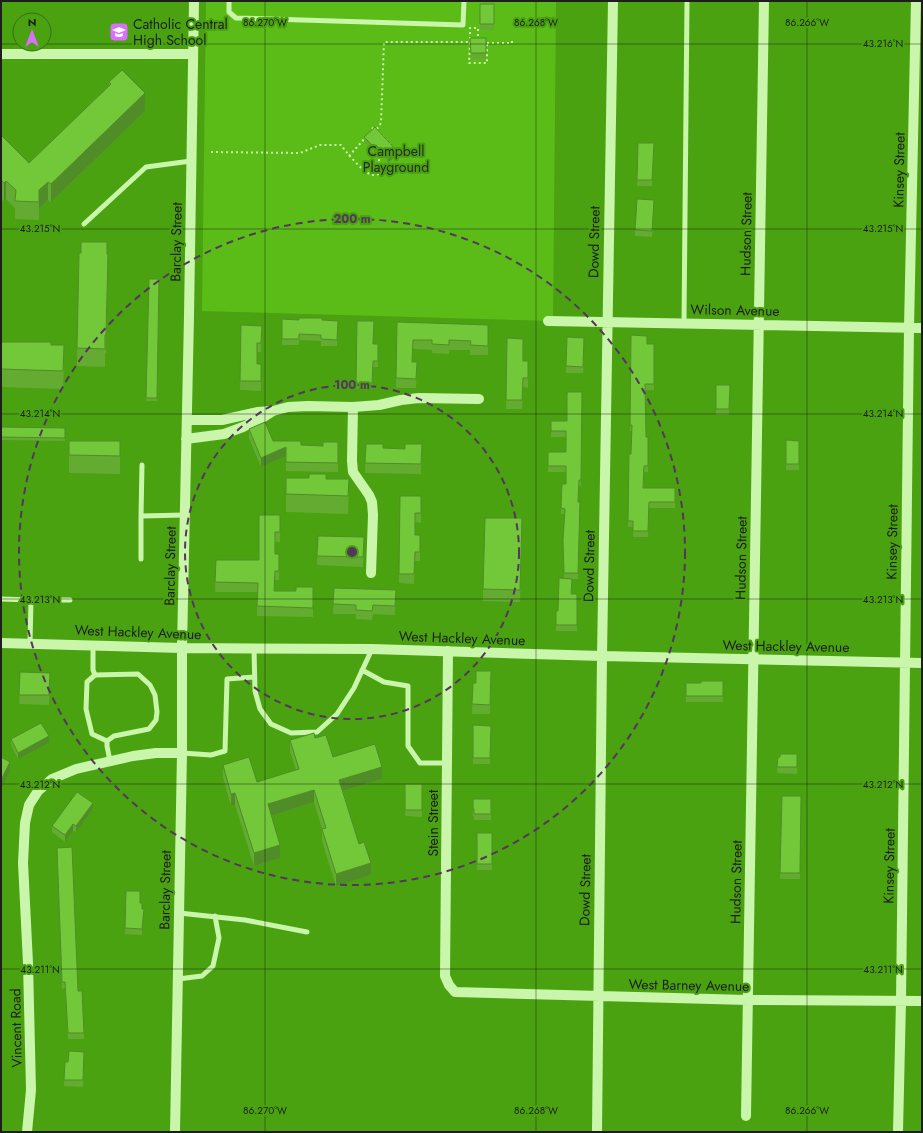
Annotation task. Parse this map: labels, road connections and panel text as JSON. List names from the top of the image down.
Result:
{
  "streets": {
    "street": [
      "Kinsey Street",
      "Hudson Street",
      "Barclay Street",
      "Dowd Street",
      "Wilson Avenue",
      "West Hackley Avenue",
      "Stein Street",
      "West Barney Avenue",
      "Vincent Road"
    ]
  },
  "crossings": [
    ["Kinsey Street", "Wilson Avenue"],
    ["Kinsey Street", "West Hackley Avenue"],
    ["Kinsey Street", "West Barney Avenue"],
    ["Hudson Street", "Wilson Avenue"],
    ["Hudson Street", "West Hackley Avenue"],
    ["Hudson Street", "West Barney Avenue"],
    ["Barclay Street", "West Hackley Avenue"],
    ["Barclay Street", "Vincent Road"],
    ["Dowd Street", "Wilson Avenue"],
    ["Dowd Street", "West Hackley Avenue"],
    ["Dowd Street", "West Barney Avenue"],
    ["West Hackley Avenue", "Stein Street"],
    ["Stein Street", "West Barney Avenue"]
  ],
  "parks": ["Campbell Playground"],
  "places": {
    "school or university": ["Catholic Central High School"]
  },
  "north": "top",
  "coordinates": [
    "86.270°W",
    "86.268°W",
    "86.266°W",
    "43.216°N",
    "43.215°N",
    "43.214°N",
    "43.213°N",
    "43.212°N",
    "43.211°N"
  ],
  "rings": ["200 m", "100 m"]
}
